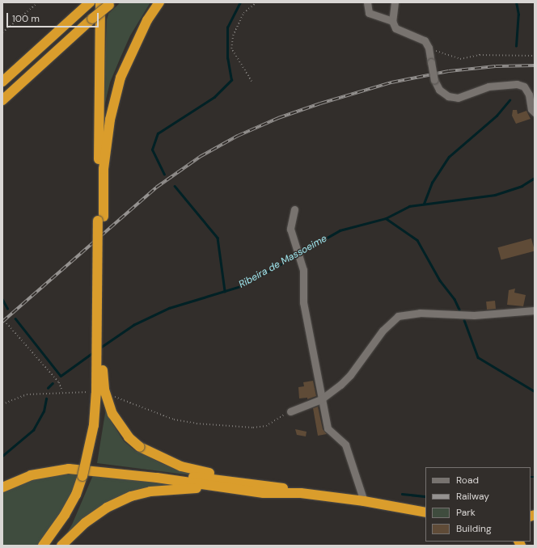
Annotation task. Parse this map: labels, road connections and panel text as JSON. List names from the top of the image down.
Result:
{
  "water": ["Ribeira de Massoeime"],
  "legend": [
    "Road",
    "Railway",
    "Park",
    "Building"
  ],
  "scale_bar": "100 m"
}
